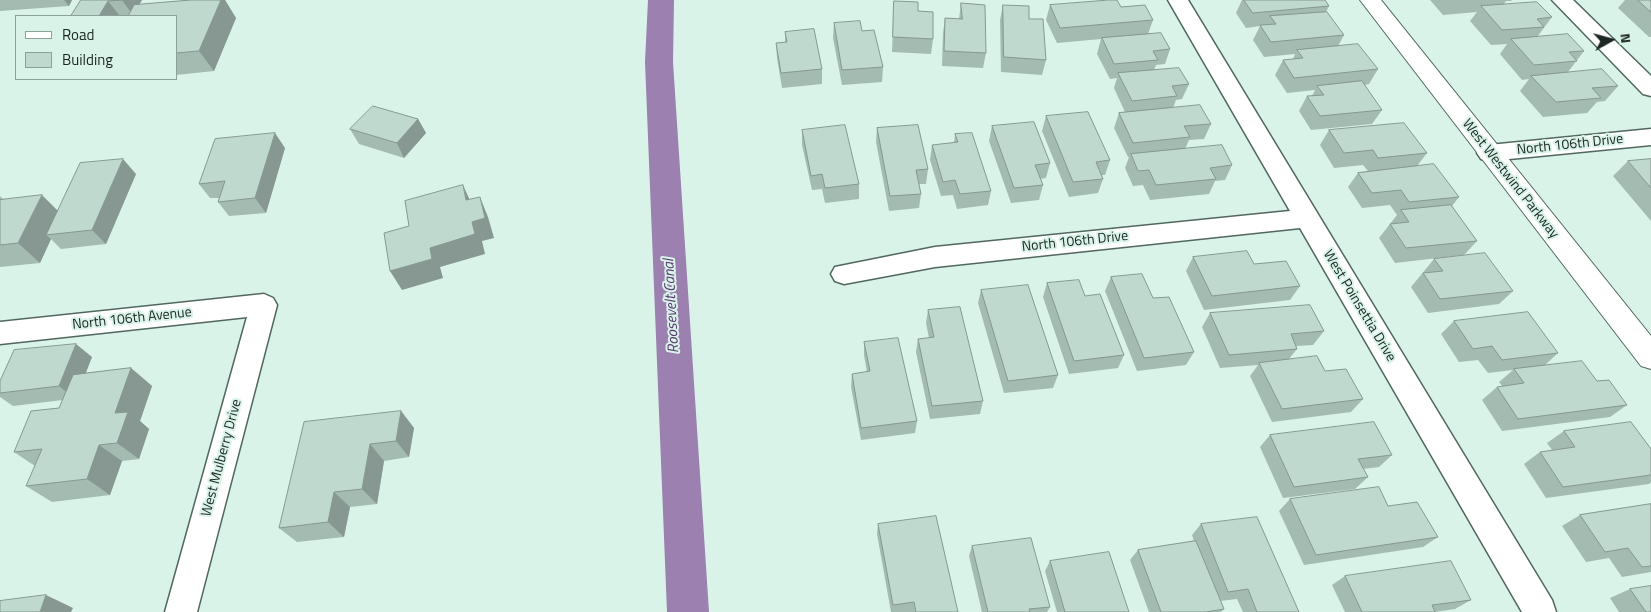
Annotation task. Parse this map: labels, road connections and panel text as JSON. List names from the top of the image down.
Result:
{
  "streets": {
    "street": [
      "North 106th Drive",
      "West Westwind Parkway",
      "West Poinsettia Drive",
      "North 106th Avenue",
      "West Mulberry Drive"
    ]
  },
  "crossings": [
    ["North 106th Drive", "West Westwind Parkway"],
    ["North 106th Drive", "West Poinsettia Drive"],
    ["North 106th Avenue", "West Mulberry Drive"]
  ],
  "water": ["Roosevelt Canal"],
  "legend": ["Road", "Building"],
  "north": "right"
}
